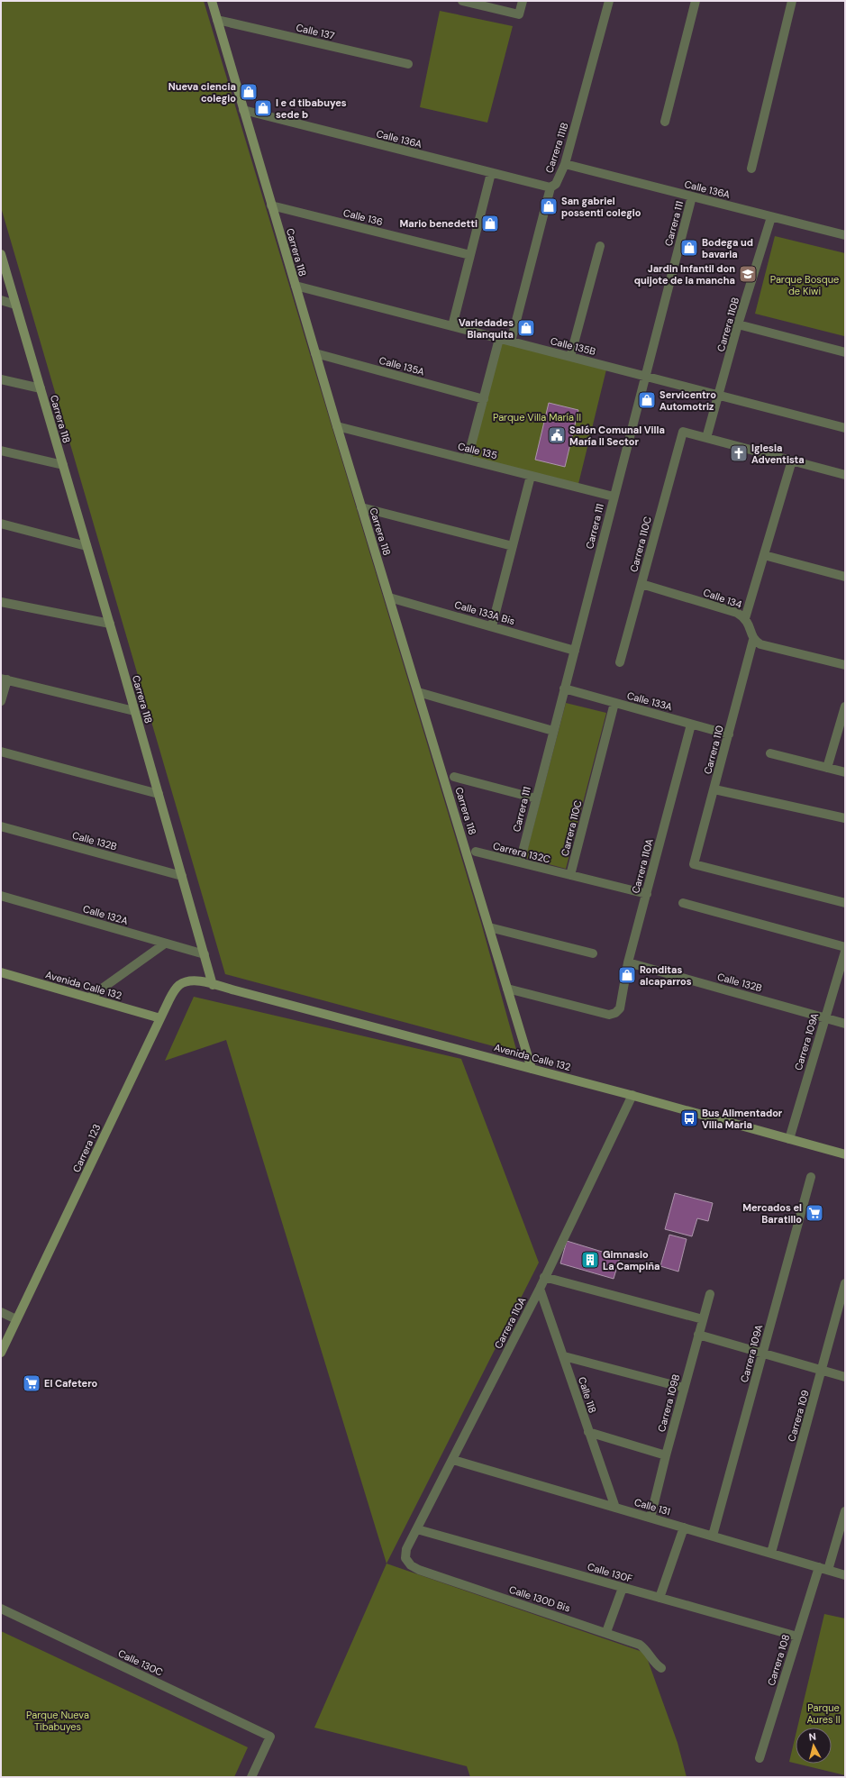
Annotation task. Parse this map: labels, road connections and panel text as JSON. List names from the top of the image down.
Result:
{
  "streets": {
    "street": [
      "Calle 137",
      "Calle 136A",
      "Carrera 111B",
      "Calle 136",
      "Carrera 111",
      "Carrera 118",
      "Carrera 110B",
      "Calle 135B",
      "Calle 135A",
      "Calle 135",
      "Carrera 110C",
      "Calle 134",
      "Calle 133A Bis",
      "Calle 133A",
      "Carrera 110",
      "Calle 132B",
      "Carrera 132C",
      "Carrera 110A",
      "Calle 132A",
      "Avenida Calle 132",
      "Carrera 109A",
      "Carrera 123",
      "Calle 118",
      "Carrera 109B",
      "Carrera 109",
      "Calle 131",
      "Calle 130F",
      "Calle 130D Bis",
      "Carrera 108",
      "Calle 130C"
    ]
  },
  "crossings": [
    ["Calle 137", "Carrera 118"],
    ["Calle 136A", "Carrera 111B"],
    ["Calle 136A", "Carrera 111"],
    ["Calle 136A", "Carrera 118"],
    ["Calle 136A", "Carrera 110B"],
    ["Carrera 111B", "Calle 135B"],
    ["Calle 136", "Carrera 118"],
    ["Carrera 111", "Calle 135B"],
    ["Carrera 111", "Calle 135"],
    ["Carrera 111", "Calle 133A Bis"],
    ["Carrera 111", "Calle 133A"],
    ["Carrera 111", "Carrera 132C"],
    ["Carrera 118", "Calle 135B"],
    ["Carrera 118", "Calle 135A"],
    ["Carrera 118", "Calle 135"],
    ["Carrera 118", "Calle 133A Bis"],
    ["Carrera 118", "Calle 132B"],
    ["Carrera 118", "Carrera 110A"],
    ["Carrera 118", "Calle 132A"],
    ["Carrera 118", "Avenida Calle 132"],
    ["Carrera 118", "Carrera 123"],
    ["Carrera 110B", "Calle 135B"],
    ["Carrera 110B", "Carrera 110C"],
    ["Carrera 110C", "Calle 134"],
    ["Carrera 110C", "Calle 133A"],
    ["Carrera 110C", "Carrera 132C"],
    ["Calle 134", "Carrera 110"],
    ["Calle 133A", "Carrera 110"],
    ["Calle 133A", "Carrera 110A"],
    ["Calle 132B", "Carrera 110A"],
    ["Calle 132B", "Carrera 109A"],
    ["Carrera 132C", "Carrera 110A"],
    ["Carrera 110A", "Avenida Calle 132"],
    ["Carrera 110A", "Calle 118"],
    ["Carrera 110A", "Calle 131"],
    ["Carrera 110A", "Calle 130F"],
    ["Carrera 110A", "Calle 130D Bis"],
    ["Avenida Calle 132", "Carrera 109A"],
    ["Avenida Calle 132", "Carrera 123"],
    ["Carrera 109A", "Calle 131"],
    ["Calle 118", "Calle 131"],
    ["Carrera 109B", "Calle 131"],
    ["Carrera 109", "Calle 131"],
    ["Calle 131", "Carrera 108"],
    ["Calle 130F", "Carrera 108"]
  ],
  "parks": [
    "Parque Bosque de Kiwi",
    "Parque Villa María II",
    "Parque Aures II",
    "Parque Nueva Tibabuyes"
  ],
  "places": {
    "shop": [
      "Nueva ciencia colegio",
      "I e d tibabuyes sede b",
      "San gabriel possenti colegio",
      "Mario benedetti",
      "Bodega ud bavaria",
      "Variedades Blanquita",
      "Servicentro Automotriz",
      "Ronditas alcaparros"
    ],
    "school or university": ["Jardin Infantil don quijote de la mancha"],
    "public building": ["Salón Comunal Villa María II Sector"],
    "church": ["Iglesia Adventista"],
    "bus stop": ["Bus Alimentador Villa Maria"],
    "supermarket": ["Mercados el Baratillo", "El Cafetero"],
    "building": ["Gimnasio La Campiña"]
  },
  "north": "top"
}
